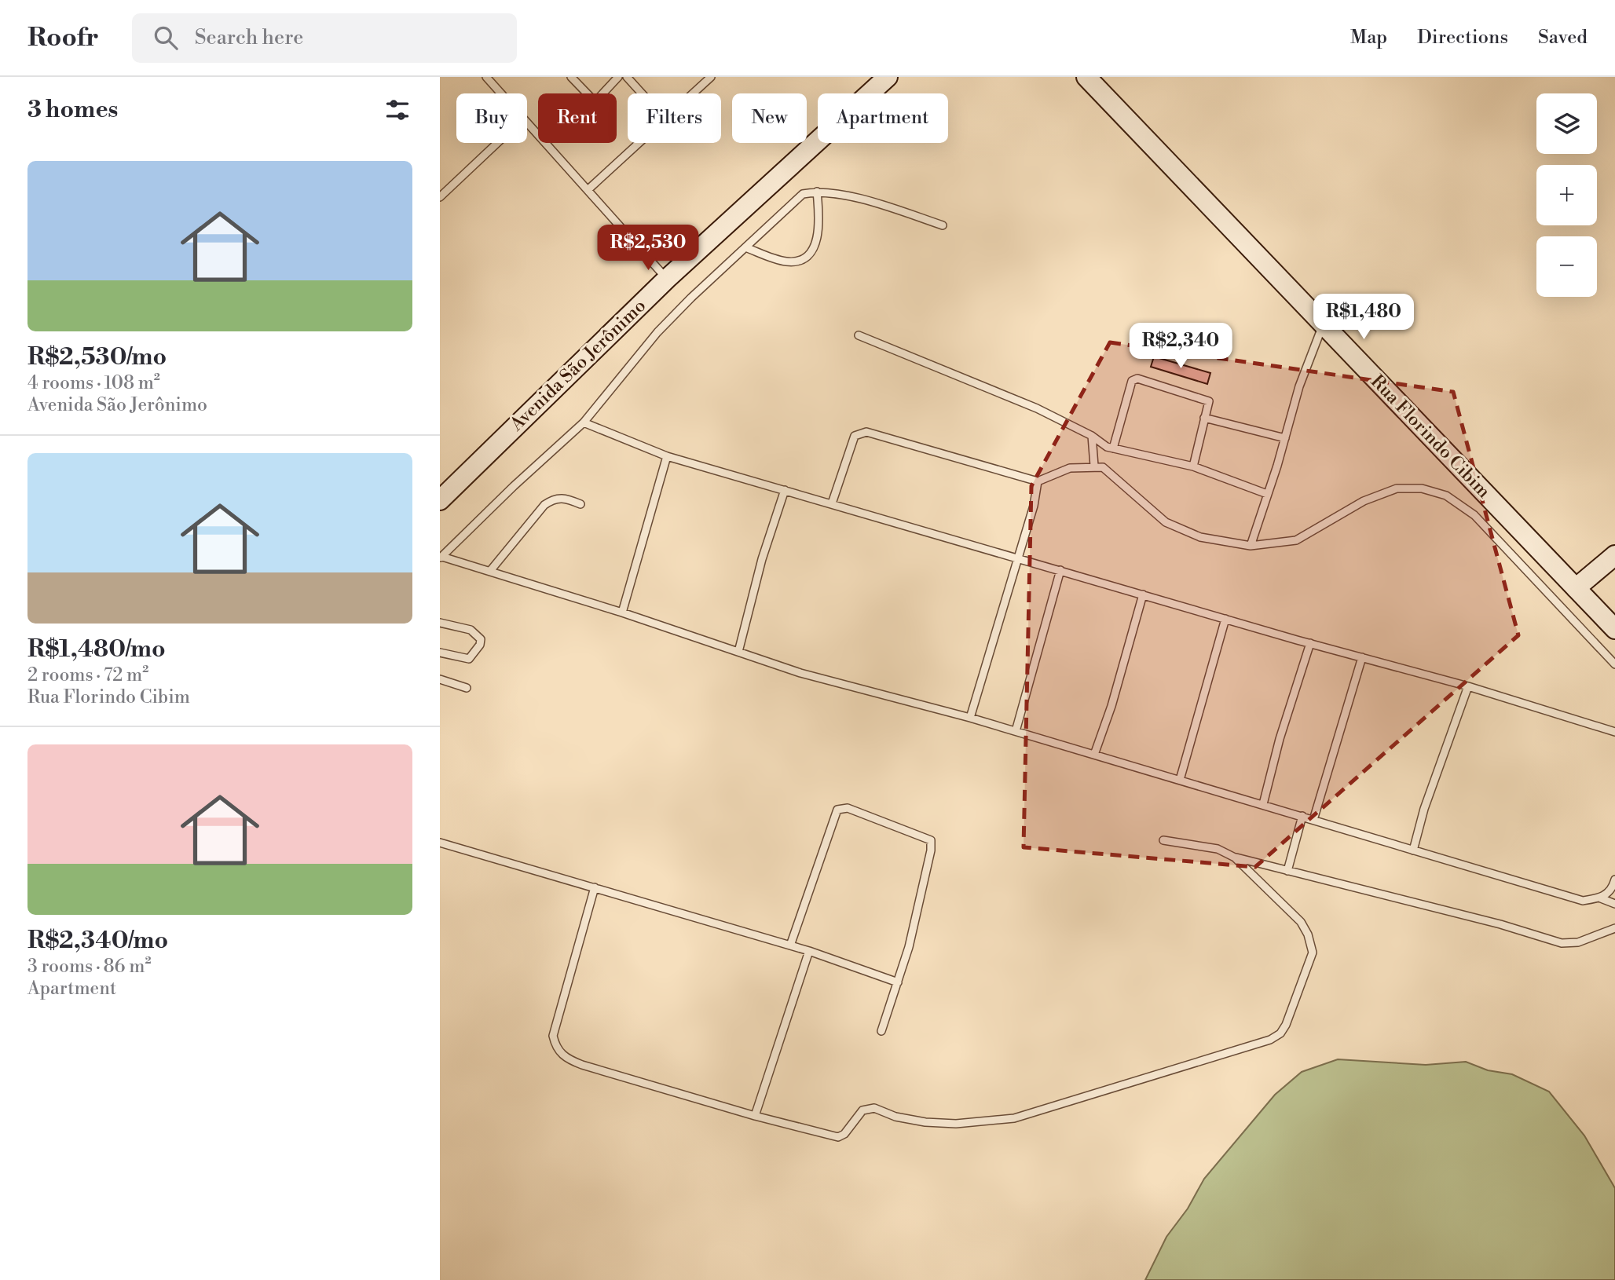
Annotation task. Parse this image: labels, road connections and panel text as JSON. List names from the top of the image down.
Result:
{
  "streets": {
    "street": ["Avenida São Jerônimo", "Rua Florindo Cibim"]
  },
  "page": {
    "header": "Roofr",
    "search": "Search here",
    "nav": ["Map", "Directions", "Saved"],
    "heading": "3 homes",
    "map_buttons": ["+", "−"],
    "chip": [
      "Buy",
      "Rent",
      "Filters",
      "New",
      "Apartment"
    ],
    "list": [
      {
        "name": "R$2,530/mo",
        "note": "4 rooms · 108 m² · Avenida São Jerônimo"
      },
      {
        "name": "R$1,480/mo",
        "note": "2 rooms · 72 m² · Rua Florindo Cibim"
      },
      {
        "name": "R$2,340/mo",
        "note": "3 rooms · 86 m² · Apartment"
      }
    ],
    "price": ["R$2,530", "R$1,480", "R$2,340"]
  }
}
